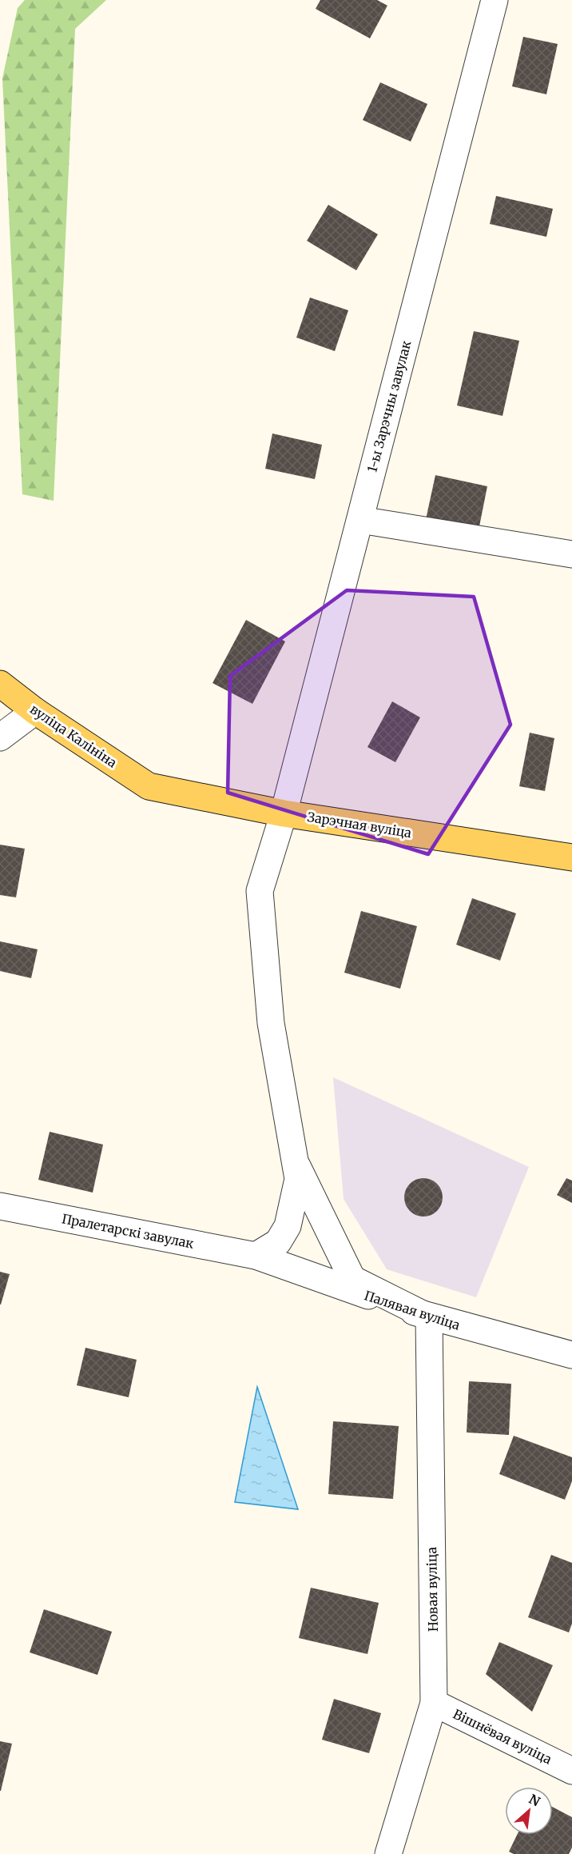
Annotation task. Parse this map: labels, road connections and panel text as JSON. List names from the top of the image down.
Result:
{
  "streets": {
    "main road": ["вуліца Калініна", "Зарэчная вуліца"],
    "street": [
      "1-ы Зарэчны завулак",
      "Пралетарскі завулак",
      "Палявая вуліца",
      "Новая вуліца",
      "Вішнёвая вуліца"
    ]
  },
  "crossings": [
    ["1-ы Зарэчны завулак", "Зарэчная вуліца"],
    ["вуліца Калініна", "Зарэчная вуліца"],
    ["Пралетарскі завулак", "Палявая вуліца"],
    ["Палявая вуліца", "Новая вуліца"],
    ["Новая вуліца", "Вішнёвая вуліца"]
  ],
  "north": "top right"
}
